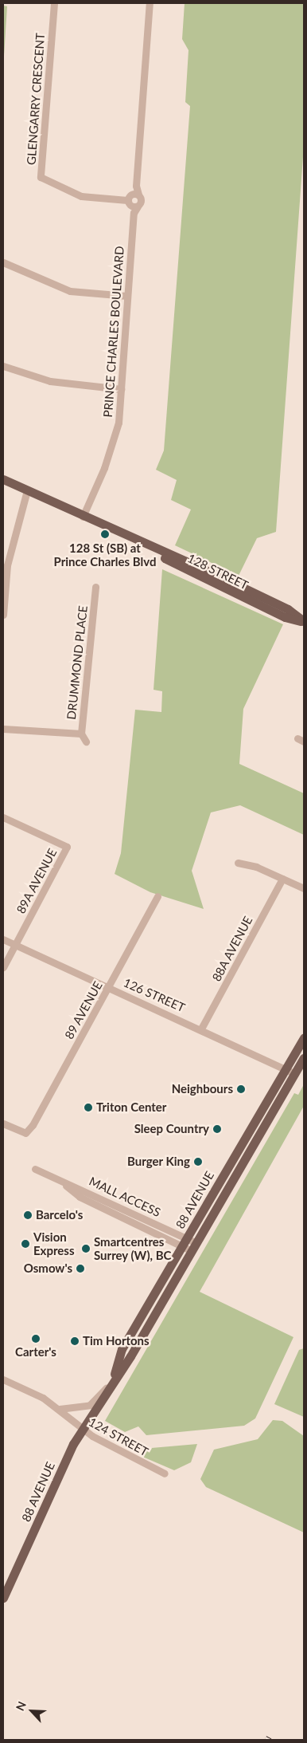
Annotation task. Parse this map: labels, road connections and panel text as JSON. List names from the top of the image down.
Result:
{
  "streets": {
    "main road": ["128 STREET", "88 AVENUE"],
    "street": [
      "GLENGARRY CRESCENT",
      "PRINCE CHARLES BOULEVARD",
      "DRUMMOND PLACE",
      "89A AVENUE",
      "88A AVENUE",
      "126 STREET",
      "89 AVENUE",
      "MALL ACCESS",
      "124 STREET"
    ]
  },
  "crossings": [
    ["GLENGARRY CRESCENT", "PRINCE CHARLES BOULEVARD"],
    ["PRINCE CHARLES BOULEVARD", "128 STREET"],
    ["89A AVENUE", "126 STREET"],
    ["88A AVENUE", "126 STREET"],
    ["126 STREET", "89 AVENUE"],
    ["126 STREET", "88 AVENUE"],
    ["MALL ACCESS", "88 AVENUE"],
    ["88 AVENUE", "124 STREET"]
  ],
  "places": [
    "128 St (SB) at Prince Charles Blvd",
    "Neighbours",
    "Triton Center",
    "Sleep Country",
    "Burger King",
    "Barcelo's",
    "Vision Express",
    "Smartcentres Surrey (W), BC",
    "Osmow's",
    "Carter's",
    "Tim Hortons"
  ],
  "north": "top left"
}
